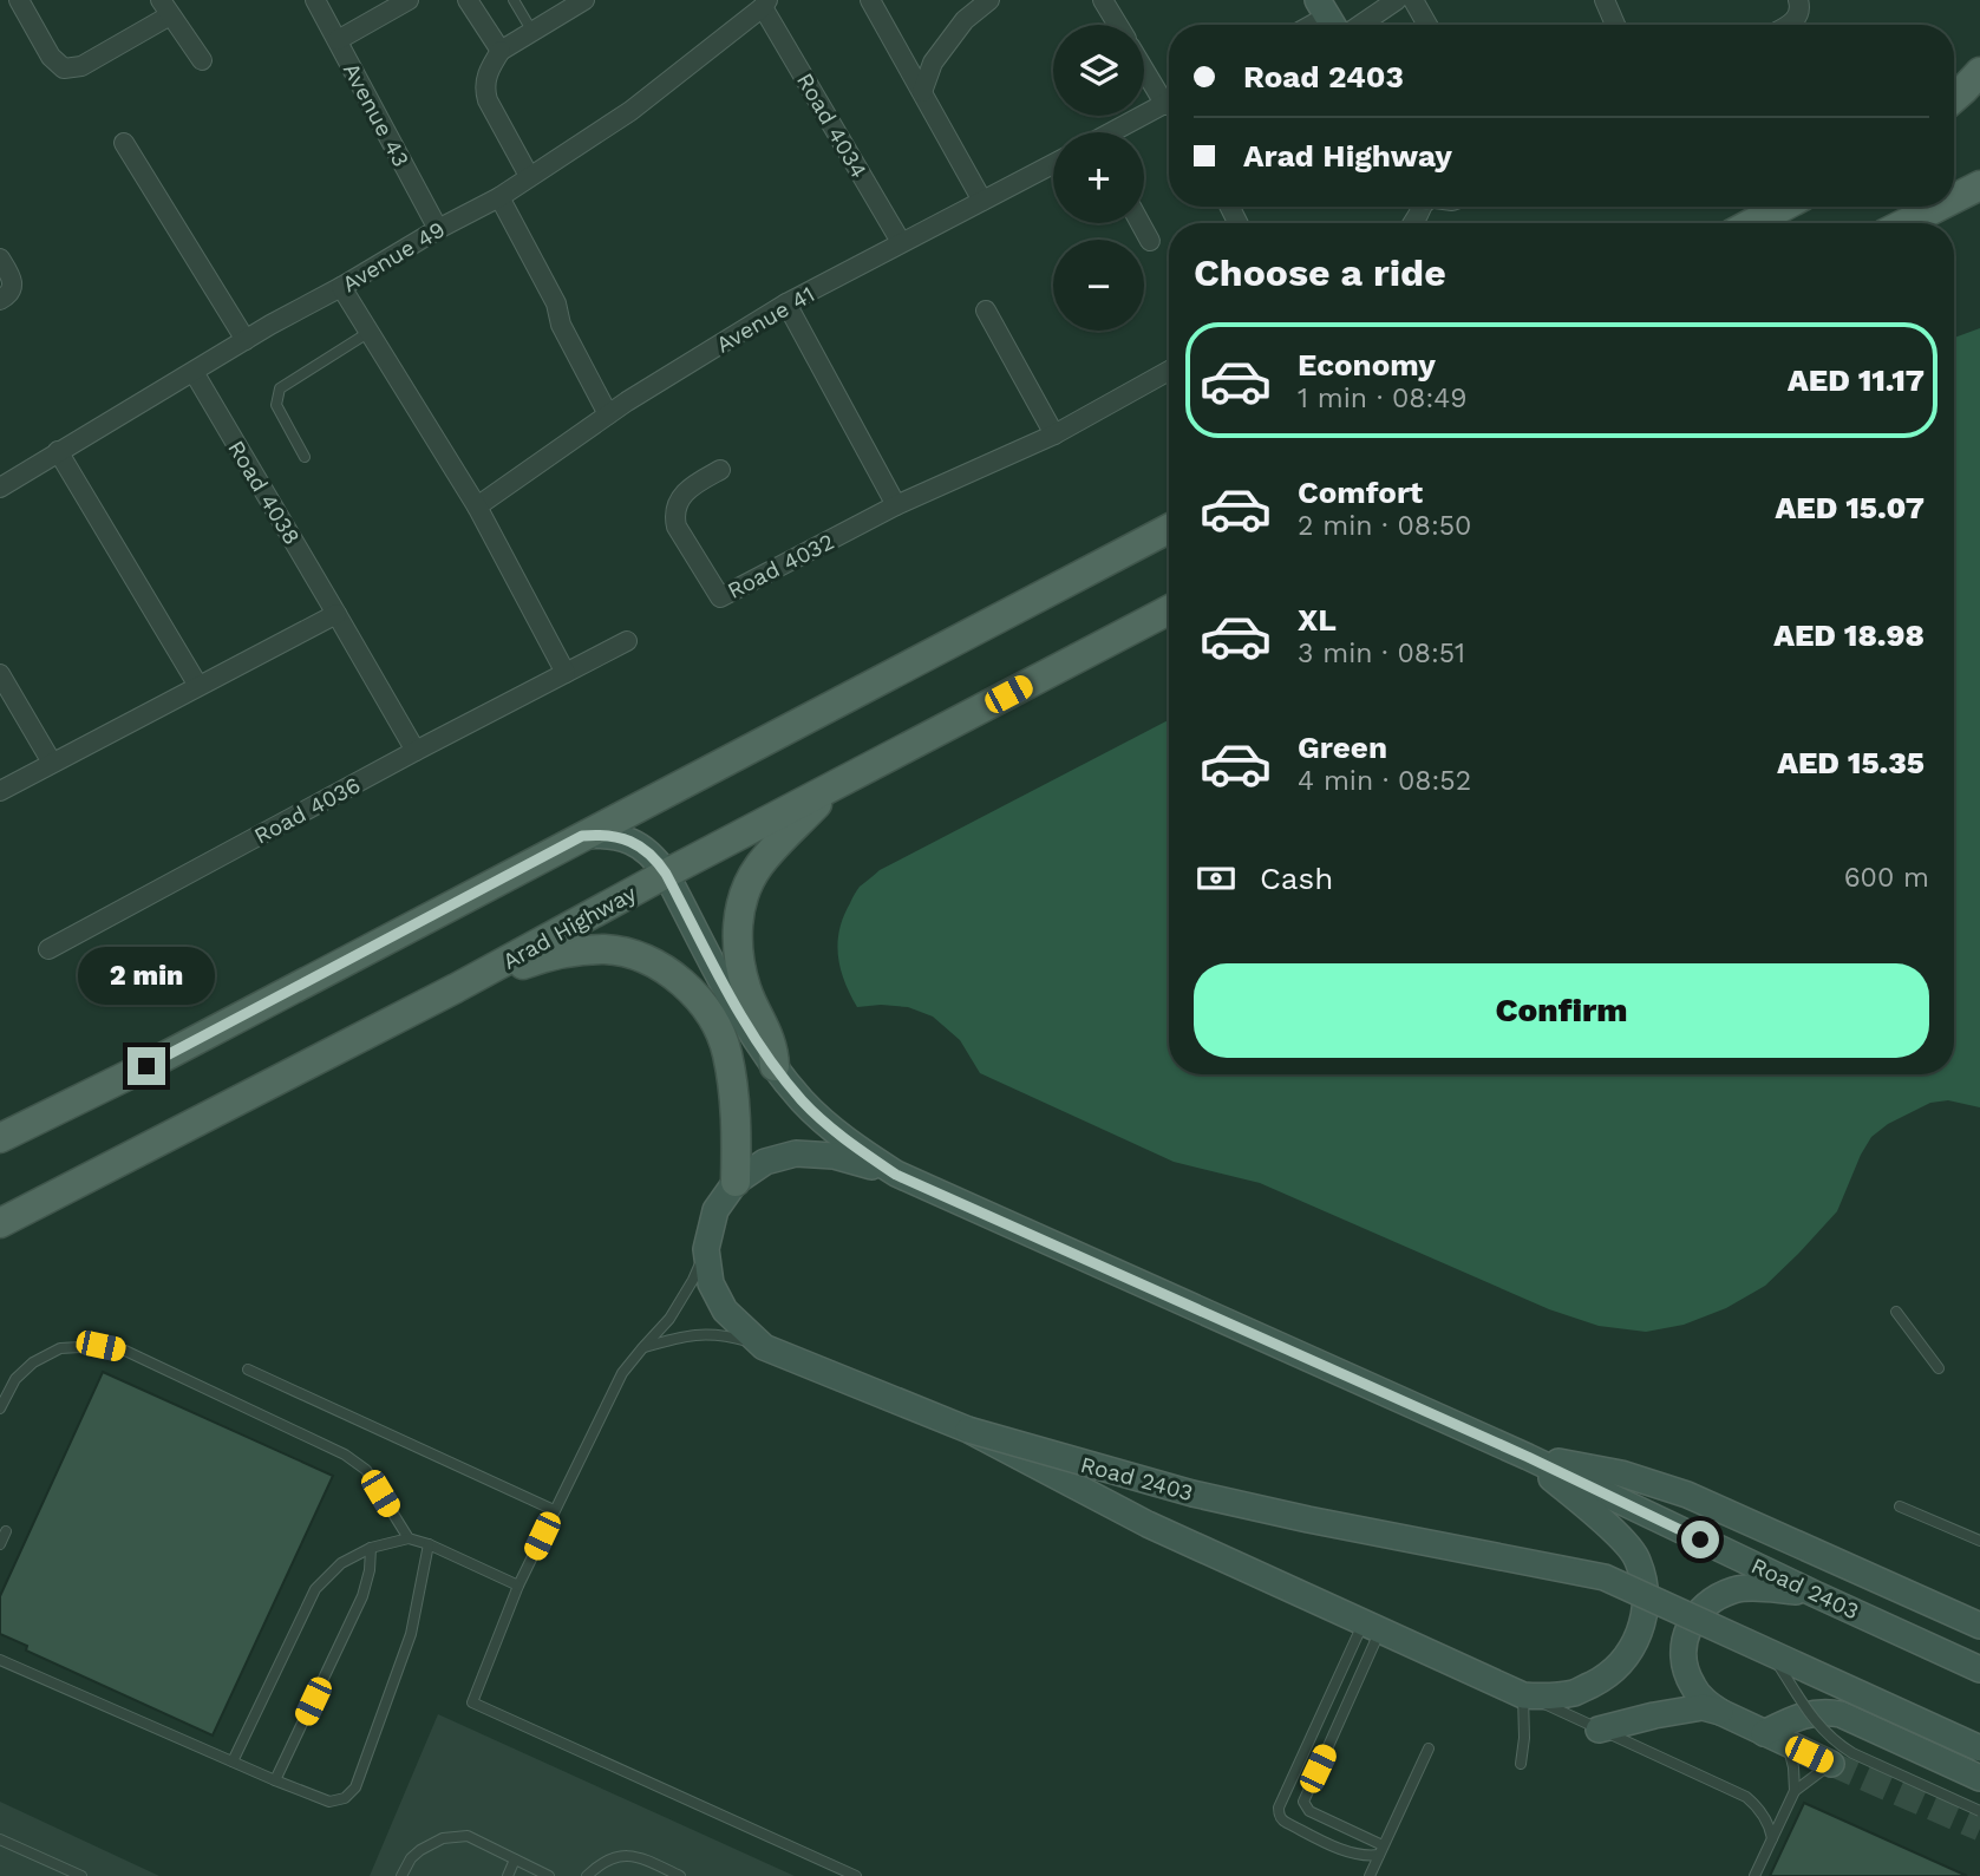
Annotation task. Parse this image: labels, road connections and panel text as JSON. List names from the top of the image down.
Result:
{
  "streets": {
    "main road": ["Arad Highway", "Road 2403"],
    "street": [
      "Avenue 43",
      "Road 4034",
      "Avenue 49",
      "Avenue 41",
      "Road 4038",
      "Road 4032",
      "Road 4036"
    ]
  },
  "crossings": [
    ["Avenue 43", "Avenue 49"],
    ["Road 4034", "Avenue 49"],
    ["Road 4034", "Avenue 41"],
    ["Avenue 49", "Road 4038"],
    ["Road 4038", "Road 4036"],
    ["Arad Highway", "Road 2403"]
  ],
  "page": {
    "map_buttons": ["+", "−"],
    "banner": ["Road 2403", "Arad Highway"],
    "heading": "Choose a ride",
    "list": [
      {
        "name": "Economy",
        "note": "1 min · 08:49",
        "value": "AED 11.17"
      },
      {
        "name": "Comfort",
        "note": "2 min · 08:50",
        "value": "AED 15.07"
      },
      {
        "name": "XL",
        "note": "3 min · 08:51",
        "value": "AED 18.98"
      },
      {
        "name": "Green",
        "note": "4 min · 08:52",
        "value": "AED 15.35"
      }
    ],
    "pay": ["Cash", "600 m"],
    "bubble": "2 min",
    "buttons": "Confirm"
  }
}
